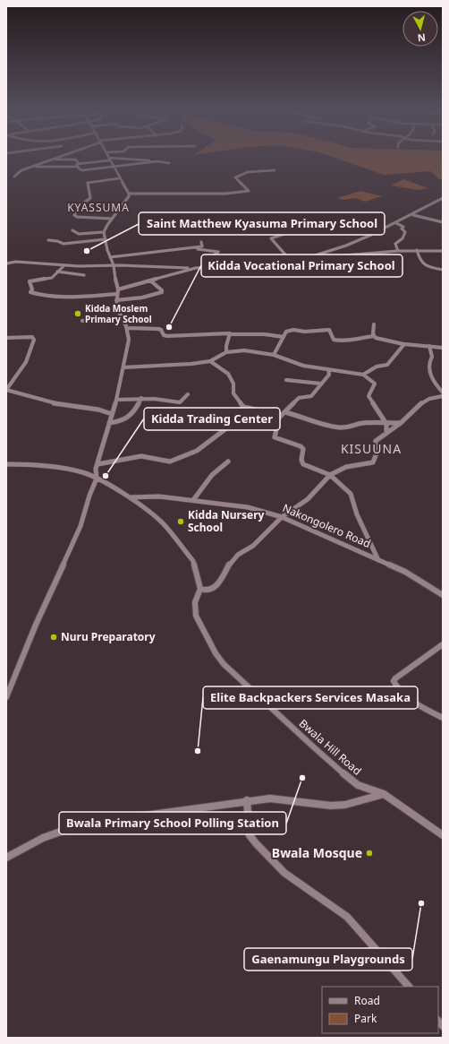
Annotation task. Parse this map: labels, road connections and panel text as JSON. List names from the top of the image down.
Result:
{
  "streets": {
    "street": ["Nakongolero Road", "Bwala Hill Road"]
  },
  "crossings": [
    ["Nakongolero Road", "Bwala Hill Road"]
  ],
  "districts": ["KYASSUMA", "KISUUNA"],
  "places": [
    "Saint Matthew Kyasuma Primary School",
    "Kidda Moslem Primary School",
    "Kidda Vocational Primary School",
    "Kidda Trading Center",
    "Kidda Nursery School",
    "Nuru Preparatory",
    "Elite Backpackers Services Masaka",
    "Bwala Primary School Polling Station",
    "Bwala Mosque",
    "Gaenamungu Playgrounds"
  ],
  "legend": ["Road", "Park"],
  "north": "bottom"
}
